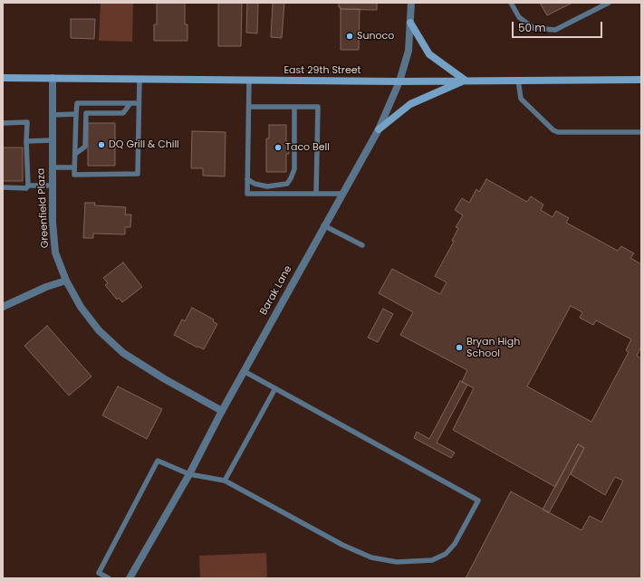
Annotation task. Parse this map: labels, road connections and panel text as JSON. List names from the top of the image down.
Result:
{
  "streets": {
    "main road": ["East 29th Street"],
    "street": ["Greenfield Plaza", "Barak Lane"]
  },
  "crossings": [
    ["East 29th Street", "Greenfield Plaza"],
    ["East 29th Street", "Barak Lane"],
    ["Greenfield Plaza", "Barak Lane"]
  ],
  "places": [
    "Sunoco",
    "DQ Grill & Chill",
    "Taco Bell",
    "Bryan High School"
  ],
  "scale_bar": "50 m"
}
